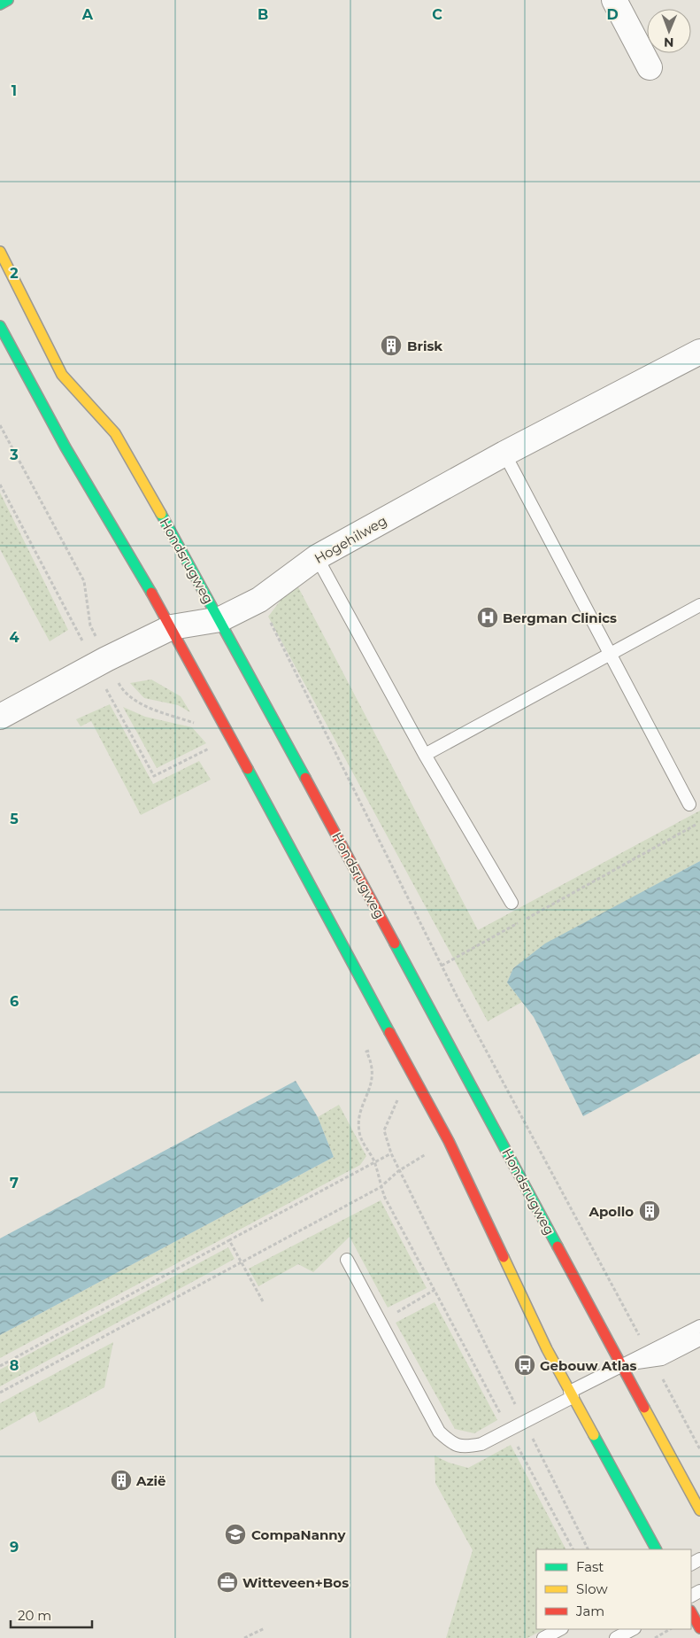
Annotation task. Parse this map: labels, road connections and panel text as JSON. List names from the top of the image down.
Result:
{
  "streets": {
    "street": ["Hogehilweg", "Hondsrugweg"]
  },
  "crossings": [
    ["Hogehilweg", "Hondsrugweg"]
  ],
  "places": {
    "building": ["Brisk", "Apollo", "Azië"],
    "hospital": ["Bergman Clinics"],
    "bus stop": ["Gebouw Atlas"],
    "school or university": ["CompaNanny"],
    "office": ["Witteveen+Bos"]
  },
  "legend": ["Fast", "Slow", "Jam"],
  "scale_bar": "20 m",
  "north": "bottom",
  "grid": {
    "columns": [
      "A",
      "B",
      "C",
      "D"
    ],
    "rows": [
      "1",
      "2",
      "3",
      "4",
      "5",
      "6",
      "7",
      "8",
      "9"
    ]
  }
}
